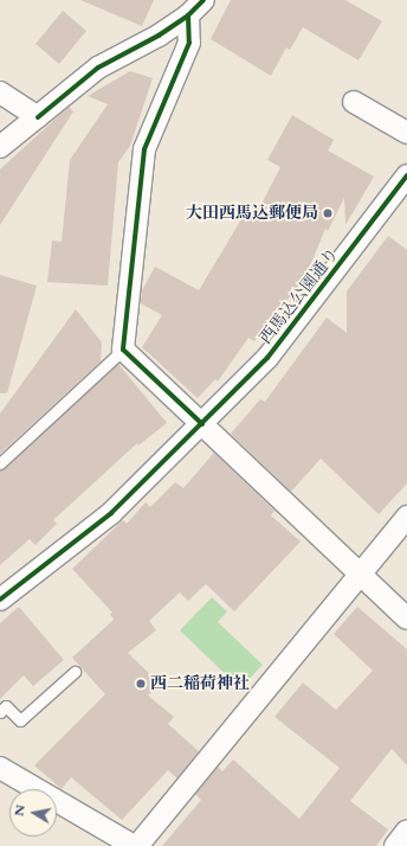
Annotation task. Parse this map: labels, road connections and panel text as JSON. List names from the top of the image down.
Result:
{
  "streets": {
    "street": ["西馬込公園通り"]
  },
  "places": ["大田西馬込郵便局", "西二稲荷神社"],
  "north": "left"
}
